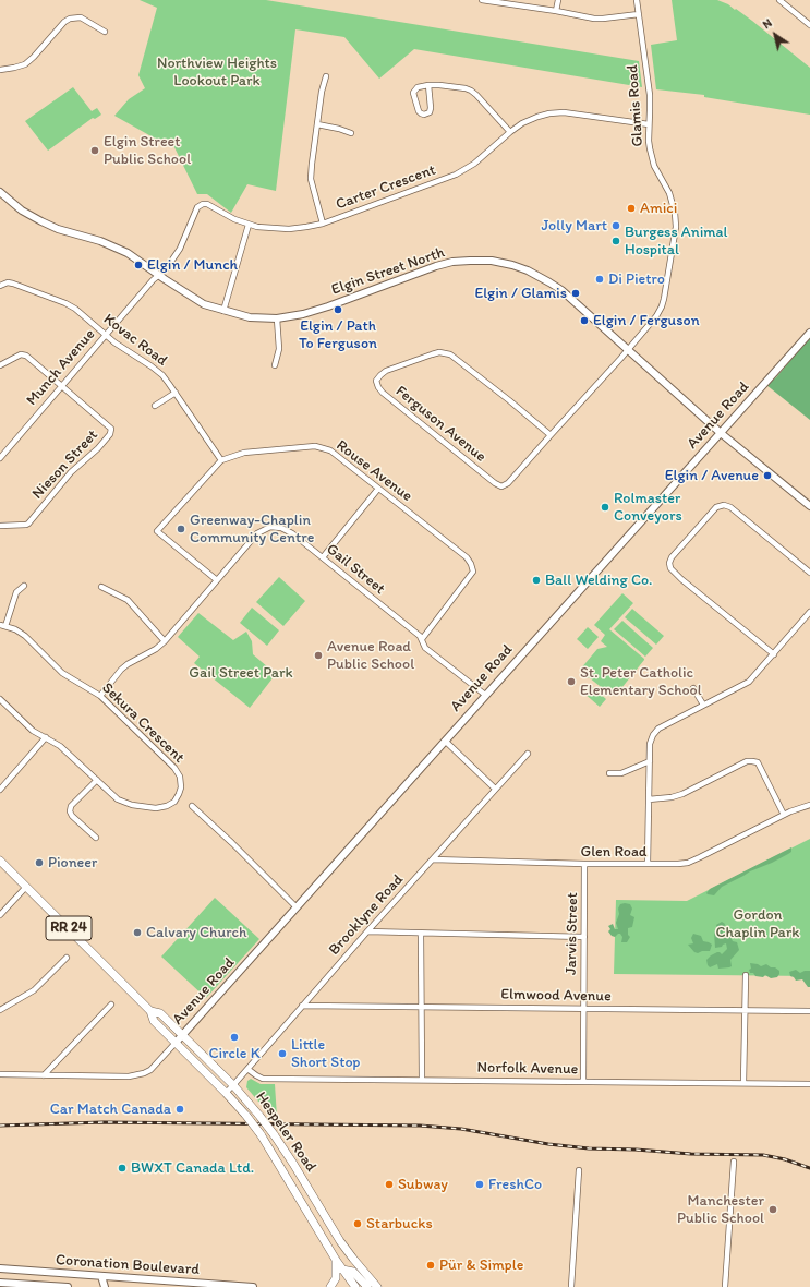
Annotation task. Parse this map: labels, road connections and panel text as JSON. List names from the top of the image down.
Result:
{
  "streets": {
    "main road": ["RR 24", "Hespeler Road"],
    "street": [
      "Glamis Road",
      "Carter Crescent",
      "Elgin Street North",
      "Kovac Road",
      "Munch Avenue",
      "Avenue Road",
      "Ferguson Avenue",
      "Nieson Street",
      "Rouse Avenue",
      "Gail Street",
      "Sekura Crescent",
      "Glen Road",
      "Brooklyne Road",
      "Jarvis Street",
      "Elmwood Avenue",
      "Norfolk Avenue",
      "Coronation Boulevard"
    ]
  },
  "crossings": [
    ["Glamis Road", "Carter Crescent"],
    ["Glamis Road", "Elgin Street North"],
    ["Glamis Road", "Ferguson Avenue"],
    ["Carter Crescent", "Elgin Street North"],
    ["Carter Crescent", "Munch Avenue"],
    ["Elgin Street North", "Munch Avenue"],
    ["Elgin Street North", "Avenue Road"],
    ["Elgin Street North", "Ferguson Avenue"],
    ["Kovac Road", "Munch Avenue"],
    ["Kovac Road", "Rouse Avenue"],
    ["Munch Avenue", "Nieson Street"],
    ["Avenue Road", "Gail Street"],
    ["Avenue Road", "Hespeler Road"],
    ["Rouse Avenue", "Gail Street"],
    ["Gail Street", "Sekura Crescent"],
    ["Glen Road", "Brooklyne Road"],
    ["Glen Road", "Jarvis Street"],
    ["Brooklyne Road", "Elmwood Avenue"],
    ["Brooklyne Road", "Norfolk Avenue"],
    ["Brooklyne Road", "Hespeler Road"],
    ["Jarvis Street", "Elmwood Avenue"],
    ["Jarvis Street", "Norfolk Avenue"]
  ],
  "parks": ["Northview Heights Lookout Park", "Gail Street Park", "Gordon Chaplin Park"],
  "places": [
    "Elgin Street Public School",
    "Amici",
    "Jolly Mart",
    "Burgess Animal Hospital",
    "Elgin / Munch",
    "Di Pietro",
    "Elgin / Glamis",
    "Elgin / Path To Ferguson",
    "Elgin / Ferguson",
    "Elgin / Avenue",
    "Rolmaster Conveyors",
    "Greenway-Chaplin Community Centre",
    "Ball Welding Co.",
    "Avenue Road Public School",
    "St. Peter Catholic Elementary School",
    "Pioneer",
    "Calvary Church",
    "Circle K",
    "Little Short Stop",
    "Car Match Canada",
    "BWXT Canada Ltd.",
    "Subway",
    "FreshCo",
    "Manchester Public School",
    "Starbucks",
    "Pür & Simple"
  ],
  "north": "top left"
}
